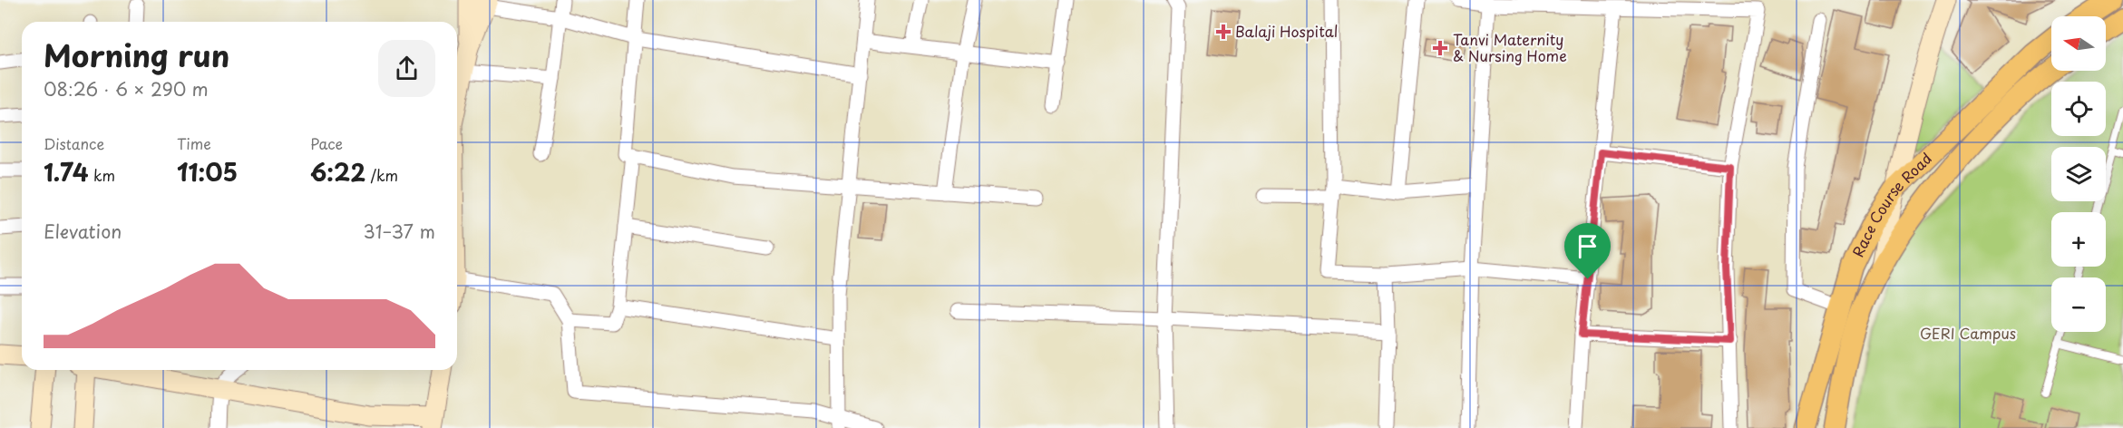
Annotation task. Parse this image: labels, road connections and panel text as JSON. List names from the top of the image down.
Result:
{
  "streets": {
    "main road": ["Race Course Road"]
  },
  "parks": ["GERI Campus"],
  "places": {
    "health": ["Balaji Hospital", "Tanvi Maternity & Nursing Home"]
  },
  "north": "left",
  "page": {
    "map_buttons": ["+", "−"],
    "heading": ["Morning run", "08:26 · 6 × 290 m"],
    "stats": [
      ["Distance", "1.74 km"],
      ["Time", "11:05"],
      ["Pace", "6:22 /km"]
    ],
    "chart": ["Elevation", "31–37 m"]
  }
}
